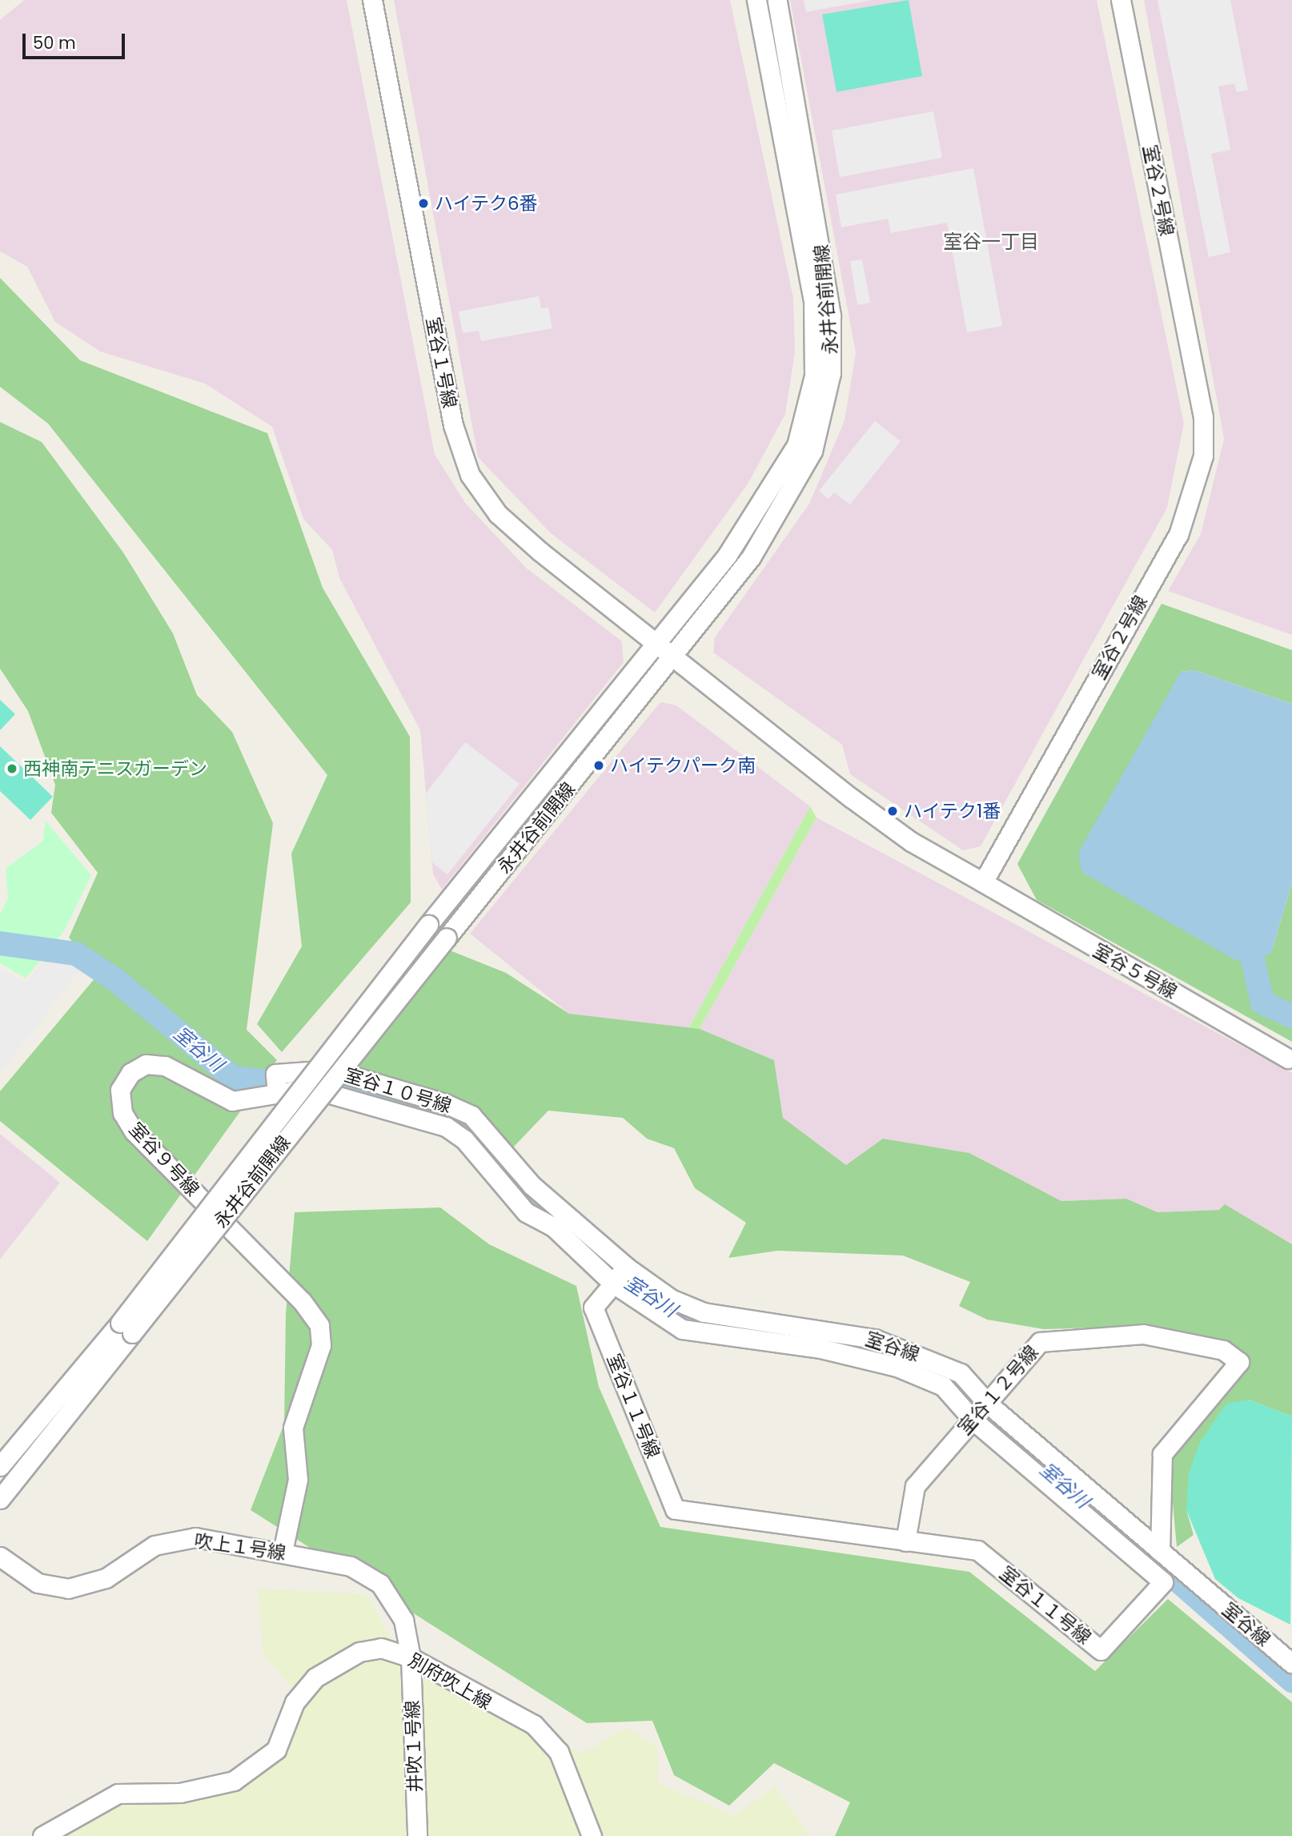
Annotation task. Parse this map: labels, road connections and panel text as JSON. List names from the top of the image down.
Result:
{
  "streets": {
    "street": [
      "室谷２号線",
      "永井谷前開線",
      "室谷１号線",
      "室谷５号線",
      "室谷１０号線",
      "室谷９号線",
      "室谷線",
      "室谷１２号線",
      "室谷１１号線",
      "吹上１号線",
      "別府吹上線",
      "井吹１号線"
    ]
  },
  "crossings": [
    ["室谷２号線", "室谷５号線"],
    ["永井谷前開線", "室谷１号線"],
    ["室谷１０号線", "室谷９号線"],
    ["室谷１０号線", "室谷線"],
    ["室谷９号線", "室谷１１号線"],
    ["室谷９号線", "吹上１号線"],
    ["室谷線", "室谷１２号線"],
    ["室谷１２号線", "室谷１１号線"],
    ["吹上１号線", "別府吹上線"],
    ["吹上１号線", "井吹１号線"],
    ["別府吹上線", "井吹１号線"]
  ],
  "districts": ["室谷一丁目"],
  "water": ["室谷川"],
  "places": [
    "ハイテク6番",
    "ハイテクパーク南",
    "西神南テニスガーデン",
    "ハイテク1番"
  ],
  "scale_bar": "50 m"
}
